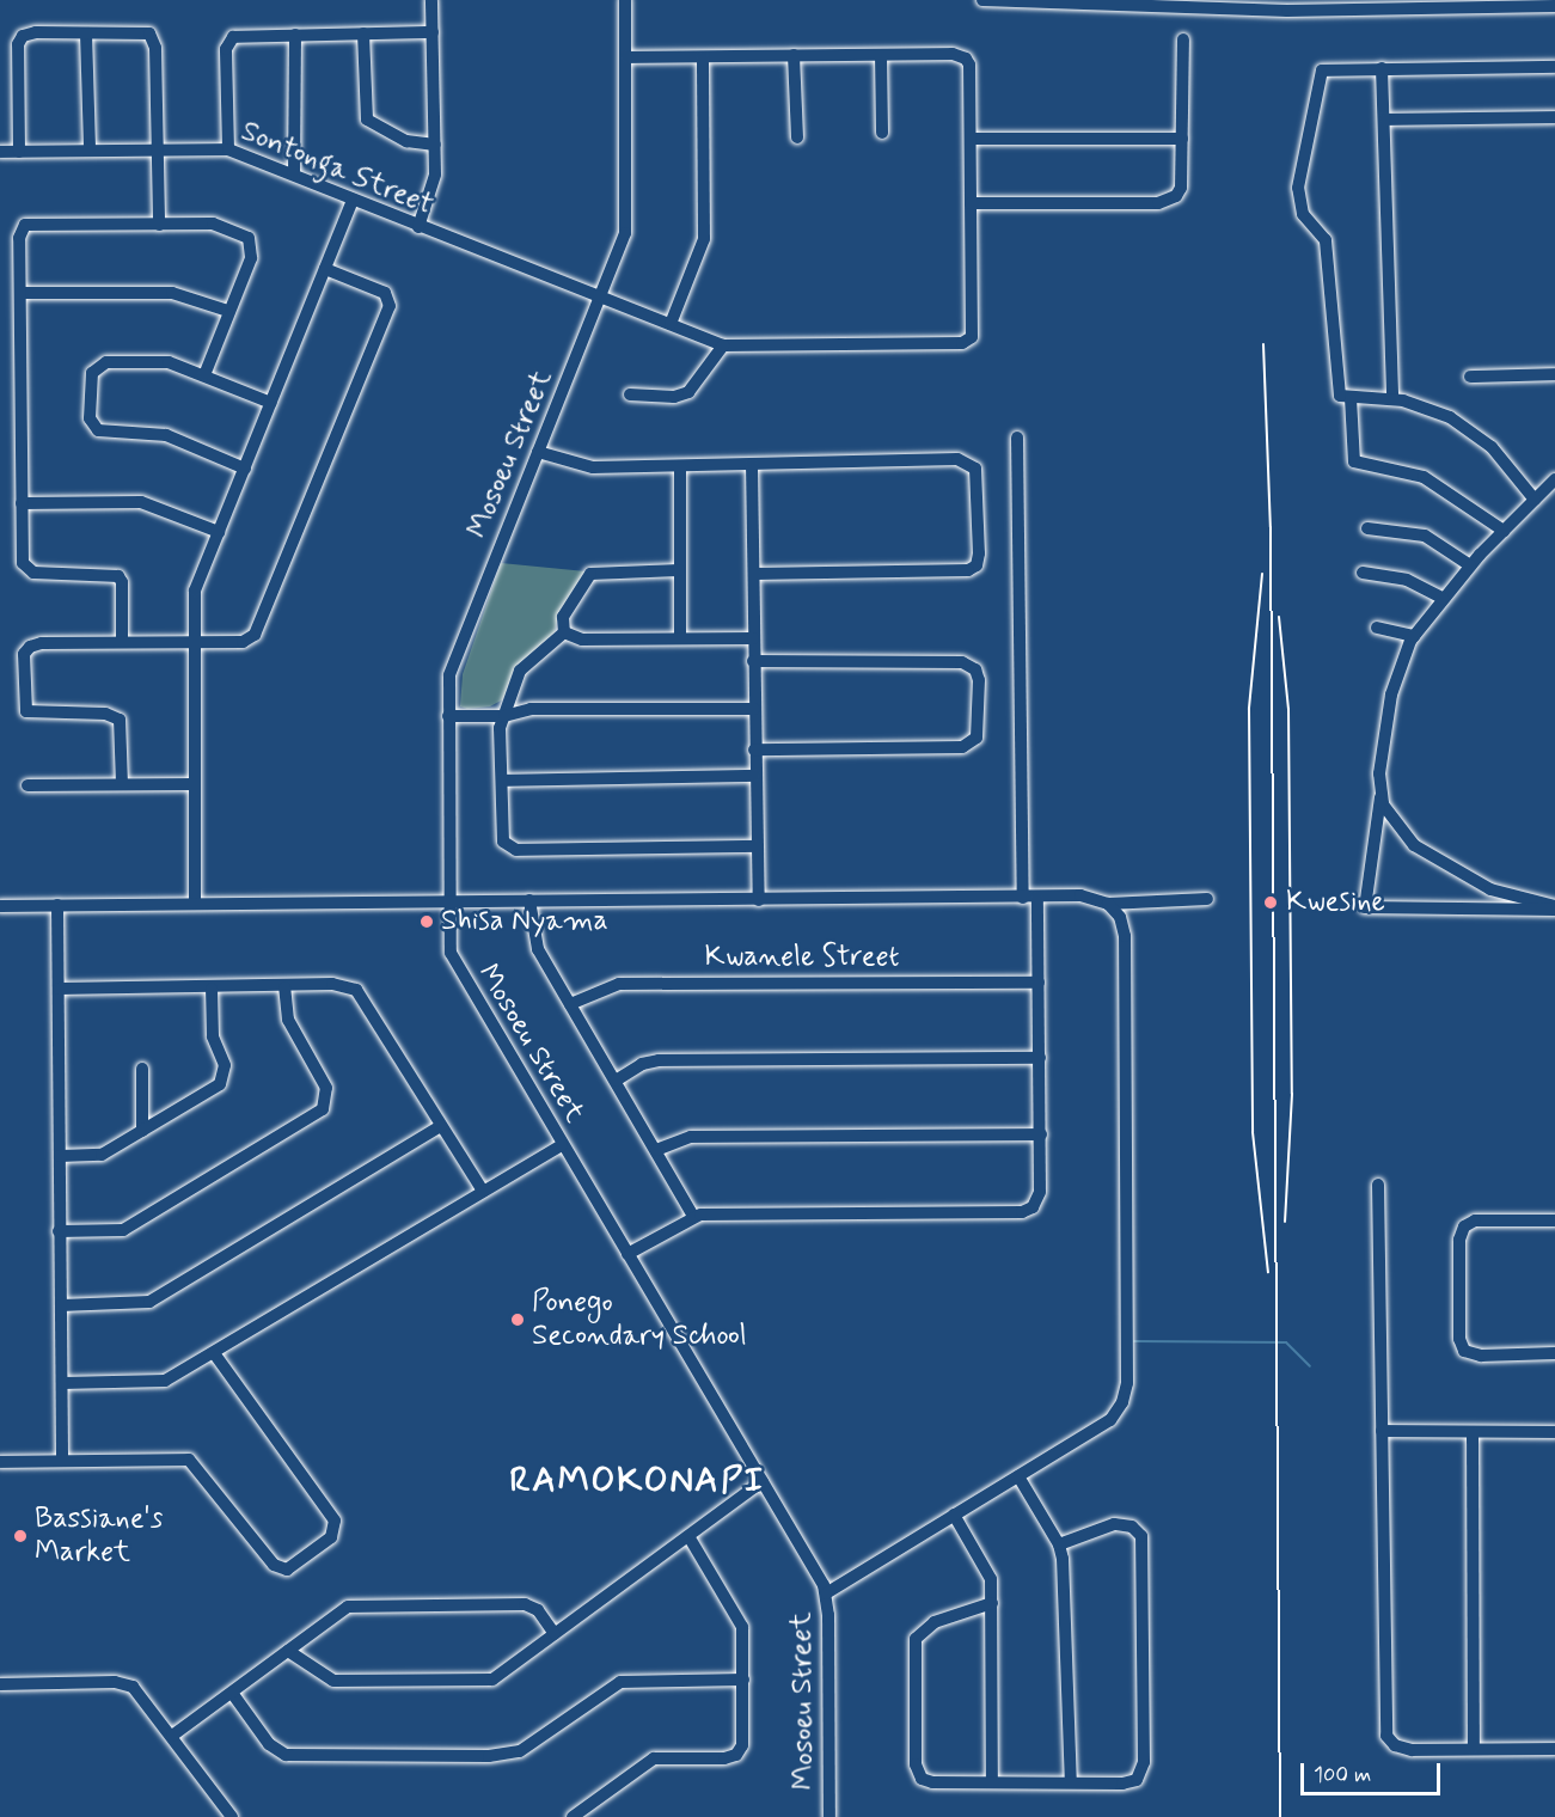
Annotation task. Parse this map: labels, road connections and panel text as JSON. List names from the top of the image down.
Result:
{
  "streets": {
    "street": ["Sontonga Street", "Mosoeu Street", "Kwanele Street"]
  },
  "crossings": [
    ["Sontonga Street", "Mosoeu Street"]
  ],
  "districts": ["RAMOKONAPI"],
  "places": [
    "Kwesine",
    "Shisa Nyama",
    "Ponego Secondary School",
    "Bassiane's Market"
  ],
  "scale_bar": "100 m"
}
